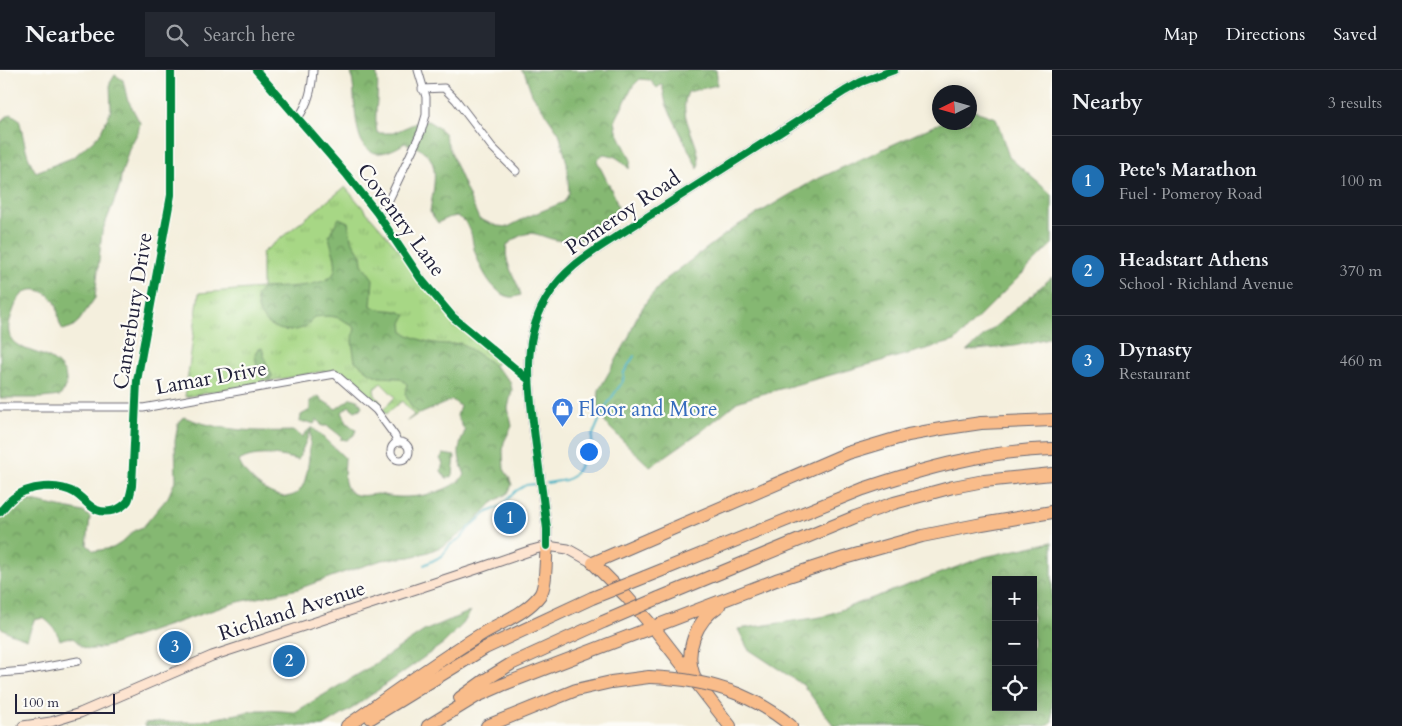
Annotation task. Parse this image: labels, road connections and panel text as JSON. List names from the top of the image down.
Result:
{
  "streets": {
    "street": [
      "Pomeroy Road",
      "Coventry Lane",
      "Canterbury Drive",
      "Lamar Drive",
      "Richland Avenue"
    ]
  },
  "crossings": [
    ["Pomeroy Road", "Coventry Lane"],
    ["Pomeroy Road", "Richland Avenue"],
    ["Canterbury Drive", "Lamar Drive"]
  ],
  "places": {
    "shop": ["Floor and More"]
  },
  "scale_bar": "100 m",
  "north": "left",
  "page": {
    "header": "Nearbee",
    "search": "Search here",
    "nav": ["Map", "Directions", "Saved"],
    "heading": ["Nearby", "3 results"],
    "list": [
      {
        "mark": "1",
        "name": "Pete's Marathon",
        "note": "Fuel · Pomeroy Road",
        "value": "100 m"
      },
      {
        "mark": "2",
        "name": "Headstart Athens",
        "note": "School · Richland Avenue",
        "value": "370 m"
      },
      {
        "mark": "3",
        "name": "Dynasty",
        "note": "Restaurant",
        "value": "460 m"
      }
    ],
    "pins": ["1", "3", "2"],
    "map_buttons": ["+", "−"],
    "scale": "100 m"
  }
}
